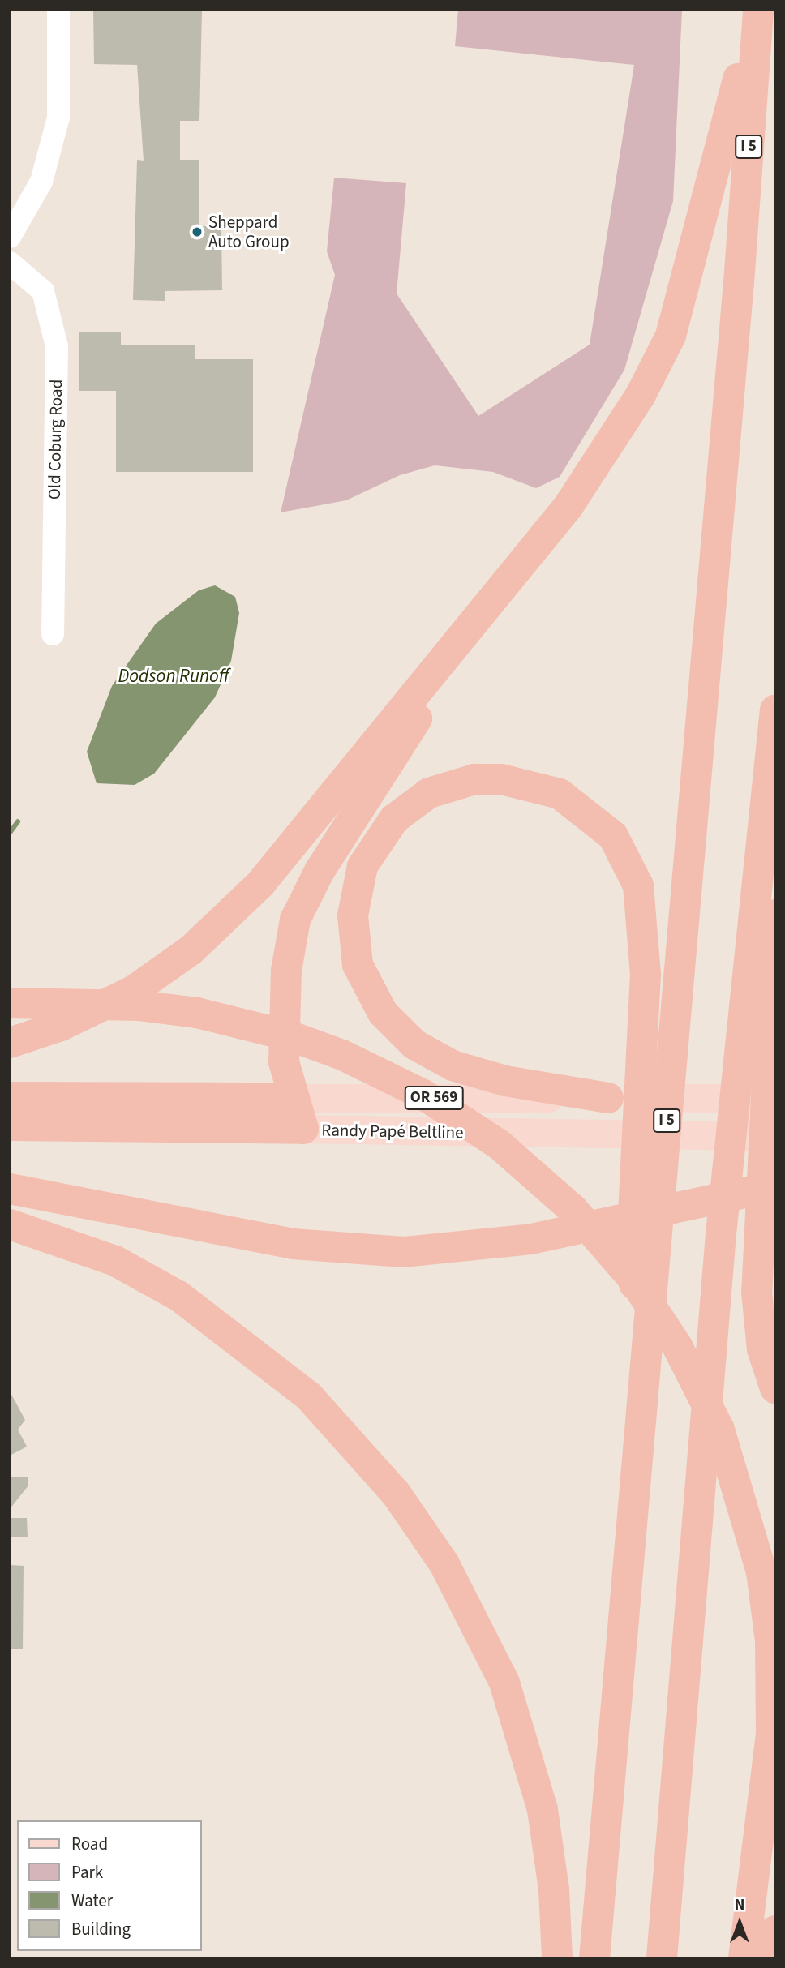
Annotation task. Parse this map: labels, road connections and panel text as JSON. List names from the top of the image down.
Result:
{
  "streets": {
    "highway": ["I 5", "OR 569", "Randy Papé Beltline"],
    "street": ["Old Coburg Road"]
  },
  "water": ["Dodson Runoff"],
  "places": ["Sheppard Auto Group"],
  "legend": [
    "Road",
    "Park",
    "Water",
    "Building"
  ],
  "north": "top"
}
